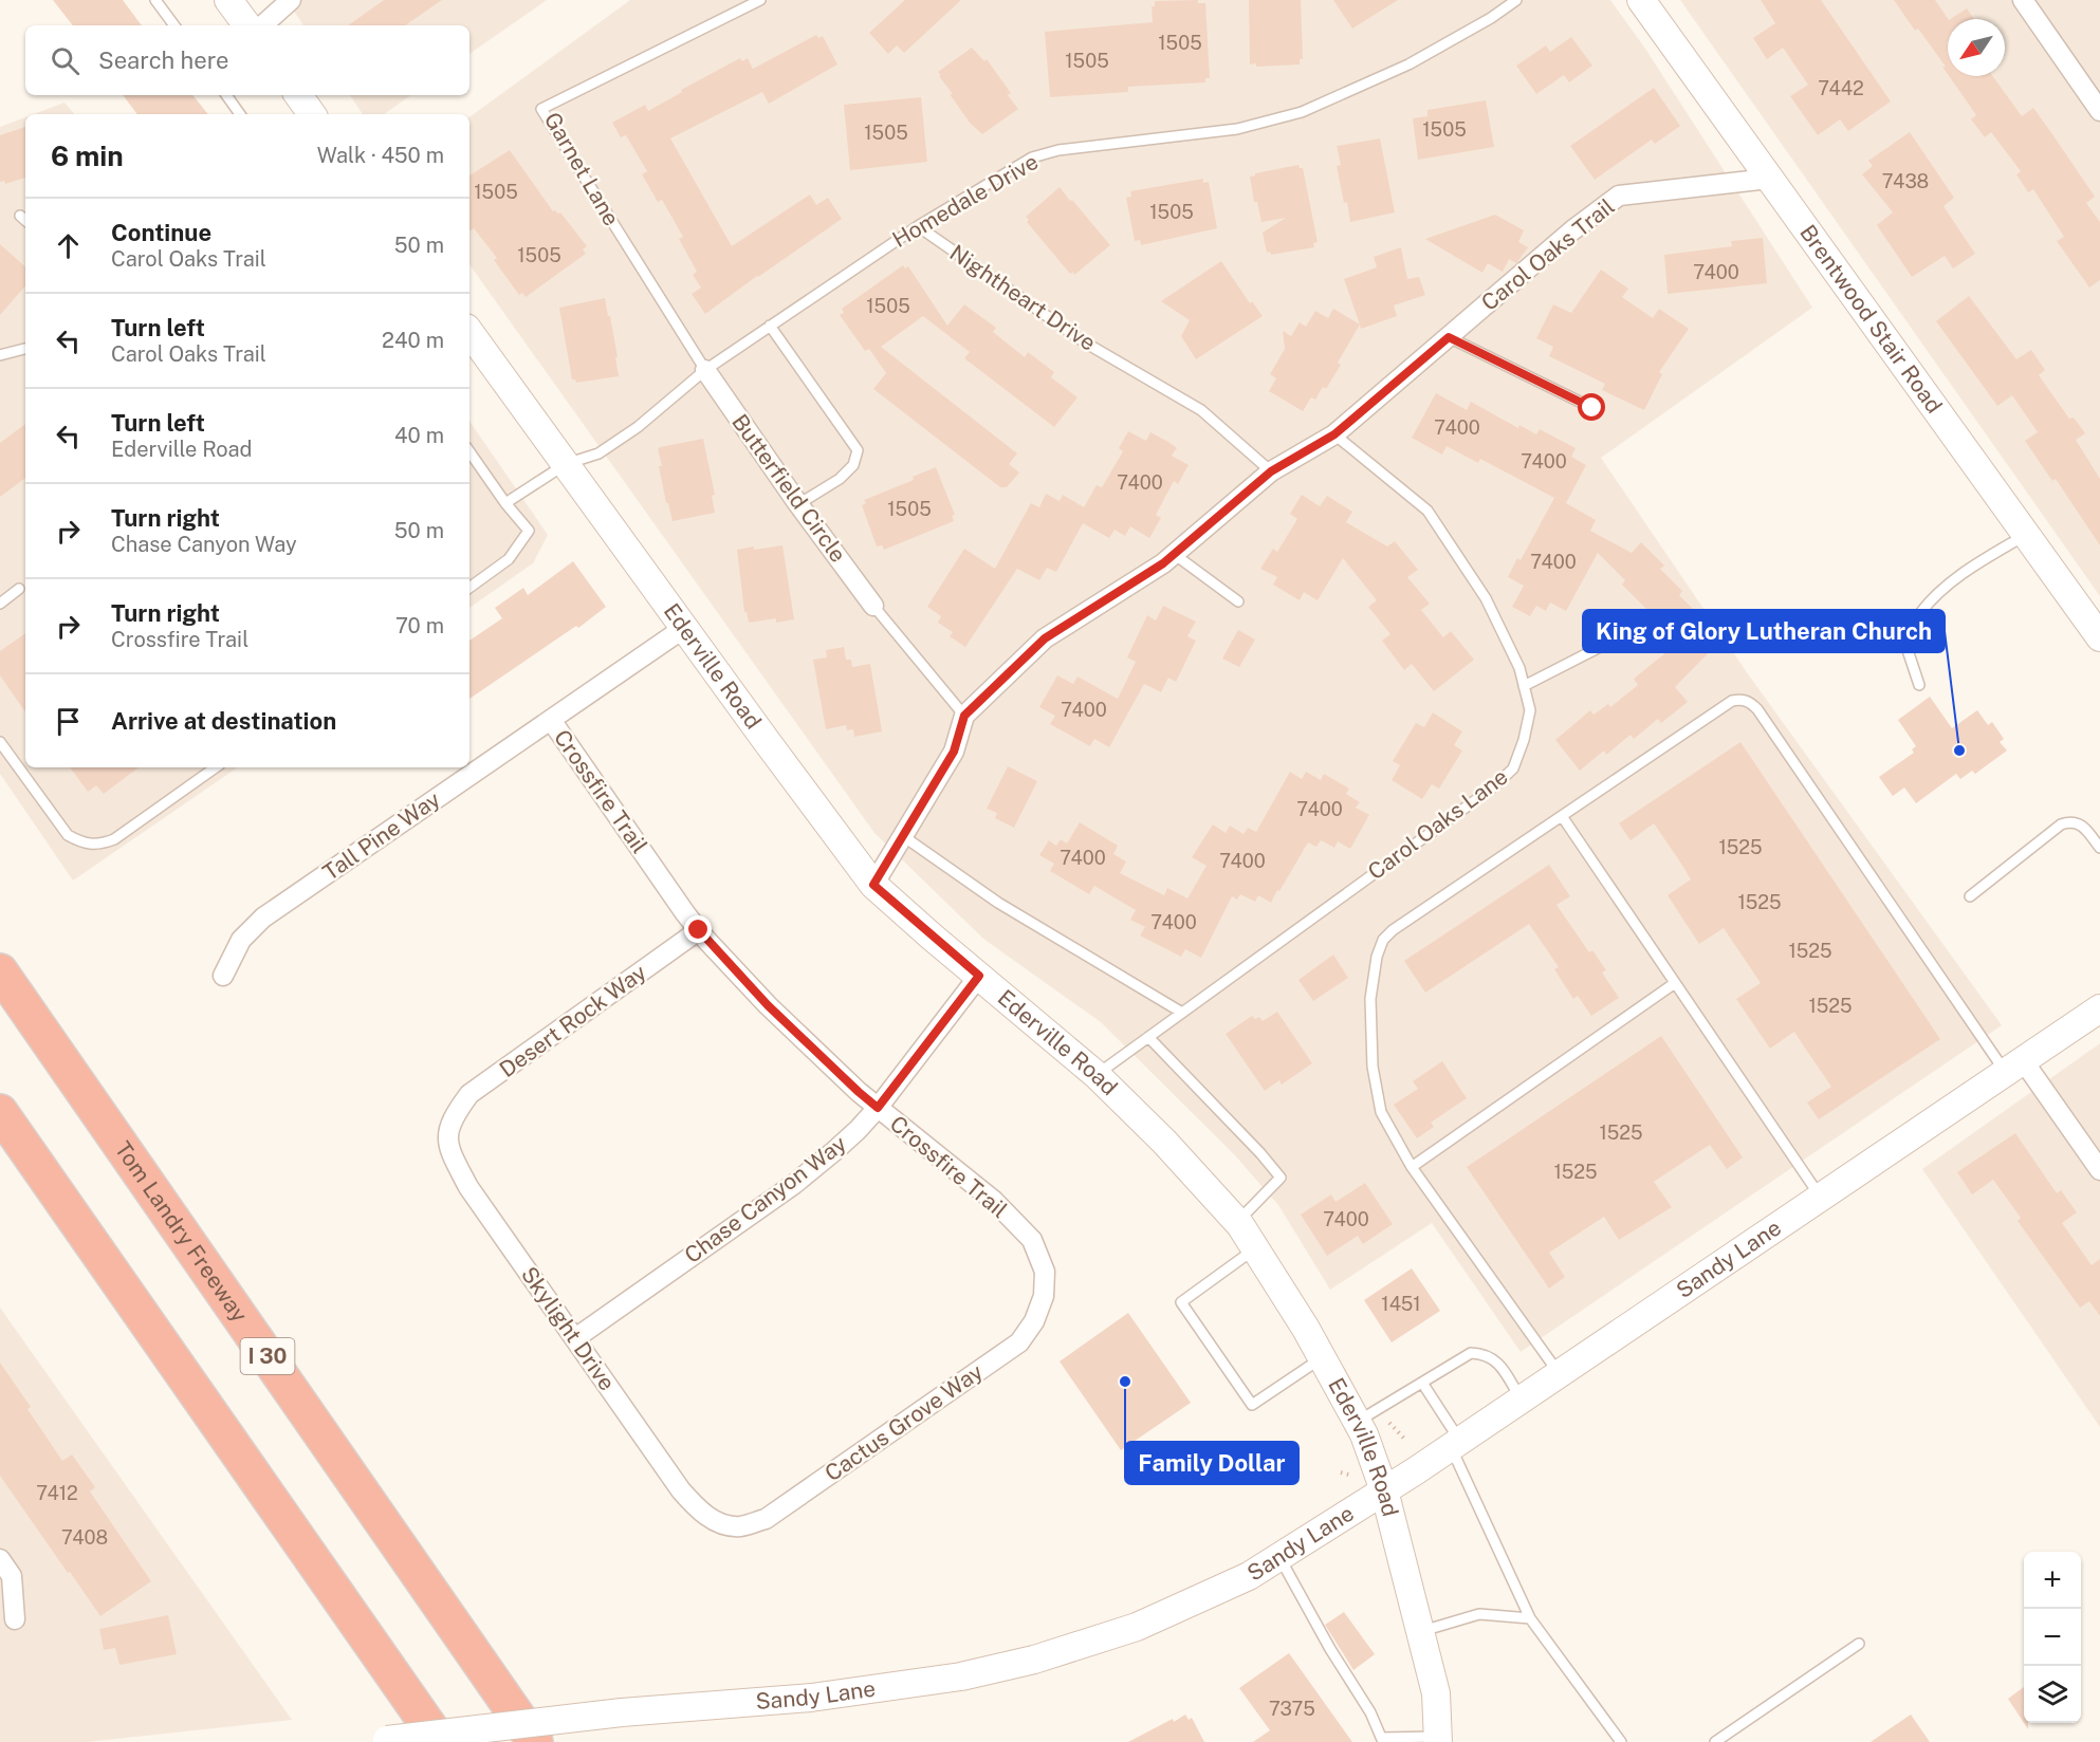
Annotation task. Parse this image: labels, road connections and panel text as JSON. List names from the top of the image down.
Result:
{
  "streets": {
    "highway": ["Tom Landry Freeway", "I 30"],
    "street": [
      "Carol Oaks Trail",
      "Brentwood Stair Road",
      "Butterfield Circle",
      "Ederville Road",
      "Crossfire Trail",
      "Tall Pine Way",
      "Desert Rock Way",
      "Chase Canyon Way",
      "Sandy Lane",
      "Skylight Drive",
      "Cactus Grove Way"
    ],
    "lane": [
      "Garnet Lane",
      "Homedale Drive",
      "Nightheart Drive",
      "Carol Oaks Lane"
    ]
  },
  "crossings": [
    ["Garnet Lane", "Homedale Drive"],
    ["Garnet Lane", "Butterfield Circle"],
    ["Homedale Drive", "Nightheart Drive"],
    ["Homedale Drive", "Butterfield Circle"],
    ["Homedale Drive", "Ederville Road"],
    ["Carol Oaks Trail", "Nightheart Drive"],
    ["Carol Oaks Trail", "Brentwood Stair Road"],
    ["Carol Oaks Trail", "Ederville Road"],
    ["Carol Oaks Trail", "Carol Oaks Lane"],
    ["Ederville Road", "Carol Oaks Lane"],
    ["Ederville Road", "Tall Pine Way"],
    ["Ederville Road", "Chase Canyon Way"],
    ["Ederville Road", "Sandy Lane"],
    ["Crossfire Trail", "Tall Pine Way"],
    ["Crossfire Trail", "Desert Rock Way"],
    ["Crossfire Trail", "Chase Canyon Way"],
    ["Crossfire Trail", "Cactus Grove Way"],
    ["Desert Rock Way", "Skylight Drive"],
    ["Chase Canyon Way", "Skylight Drive"],
    ["Skylight Drive", "Cactus Grove Way"]
  ],
  "places": ["King of Glory Lutheran Church", "Family Dollar"],
  "house_numbers": [
    "1505",
    "1505",
    "7442",
    "1505",
    "1505",
    "7438",
    "1505",
    "1505",
    "1505",
    "7400",
    "1505",
    "7400",
    "7400",
    "7400",
    "1505",
    "7400",
    "7400",
    "7400",
    "1525",
    "7400",
    "7400",
    "1525",
    "7400",
    "1525",
    "1525",
    "1525",
    "1525",
    "7400",
    "1451",
    "7412",
    "7408",
    "7375"
  ],
  "north": "bottom left",
  "page": {
    "search": "Search here",
    "heading": ["6 min", "Walk · 450 m"],
    "list": [
      ["Continue", "Carol Oaks Trail", "50 m"],
      ["Turn left", "Carol Oaks Trail", "240 m"],
      ["Turn left", "Ederville Road", "40 m"],
      ["Turn right", "Chase Canyon Way", "50 m"],
      ["Turn right", "Crossfire Trail", "70 m"],
      "Arrive at destination"
    ],
    "map_buttons": ["+", "−"]
  }
}
